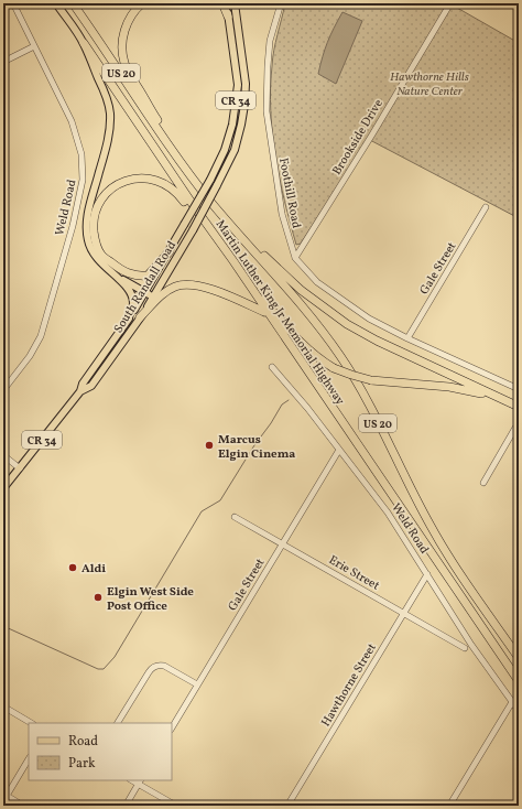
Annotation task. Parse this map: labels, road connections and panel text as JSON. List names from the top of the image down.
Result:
{
  "streets": {
    "highway": ["US 20", "Martin Luther King Jr Memorial Highway"],
    "main road": ["CR 34", "South Randall Road"],
    "street": [
      "Brookside Drive",
      "Foothill Road",
      "Weld Road",
      "Gale Street",
      "Erie Street",
      "Hawthorne Street"
    ]
  },
  "crossings": [
    ["US 20", "Martin Luther King Jr Memorial Highway"],
    ["Brookside Drive", "Foothill Road"],
    ["Foothill Road", "Gale Street"],
    ["Weld Road", "Gale Street"],
    ["Weld Road", "Hawthorne Street"],
    ["Gale Street", "Erie Street"],
    ["Erie Street", "Hawthorne Street"]
  ],
  "parks": ["Hawthorne Hills Nature Center"],
  "places": ["Marcus Elgin Cinema", "Aldi", "Elgin West Side Post Office"],
  "legend": ["Road", "Park"]
}
